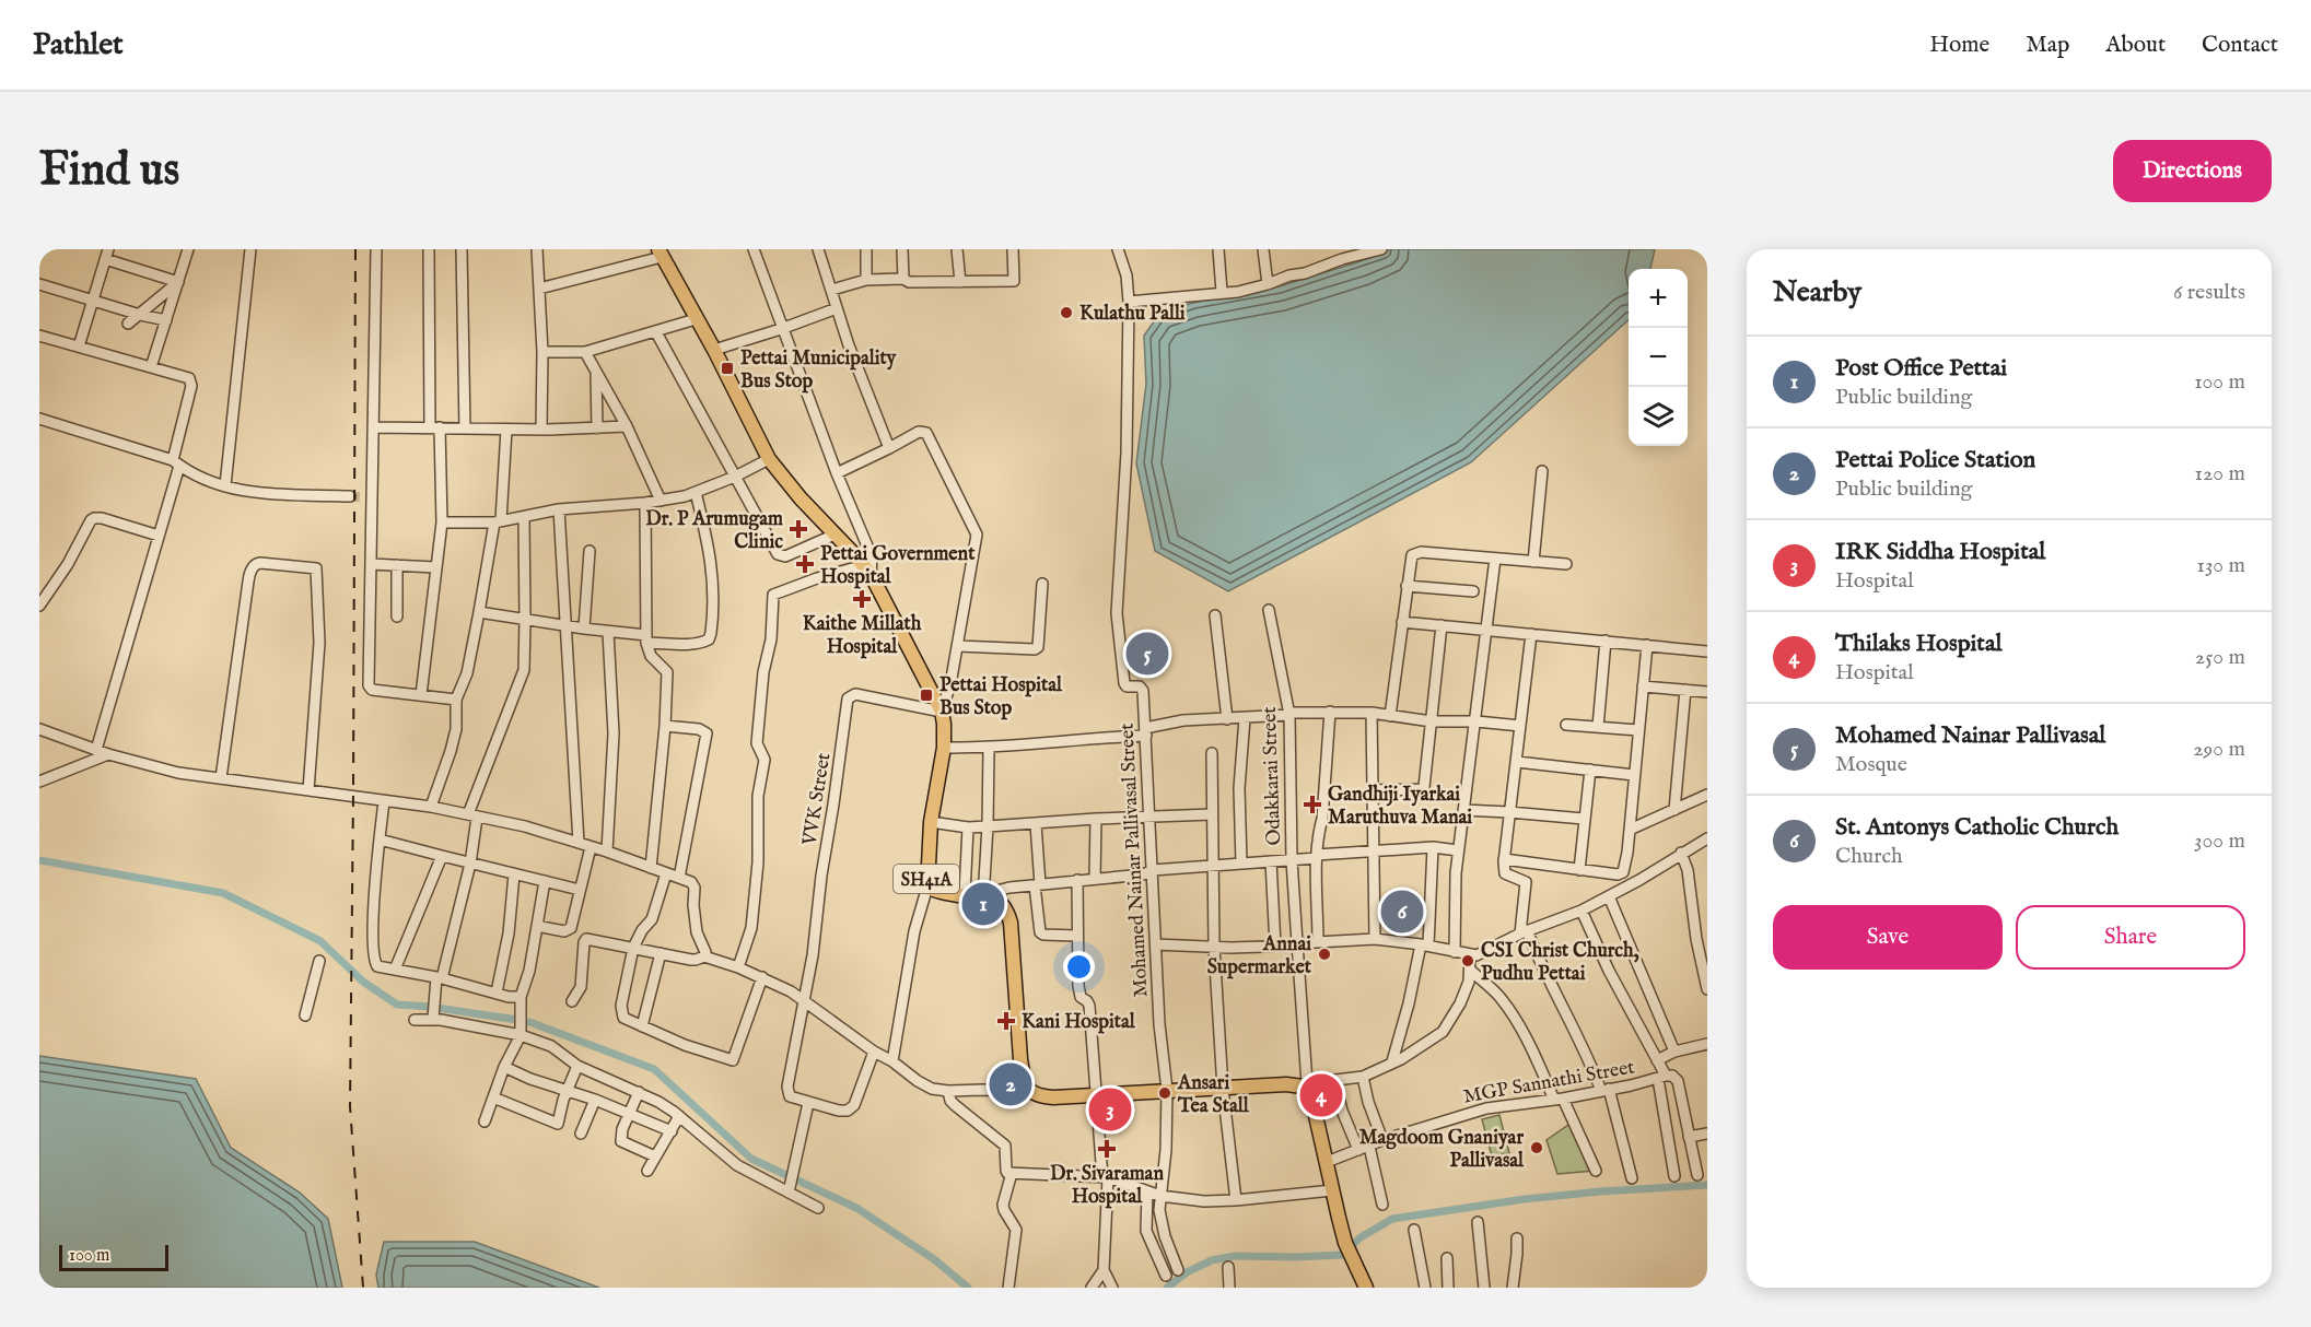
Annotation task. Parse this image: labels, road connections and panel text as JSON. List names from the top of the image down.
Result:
{
  "streets": {
    "main road": ["SH41A"],
    "street": [
      "Odakkarai Street",
      "VVK Street",
      "Mohamed Nainar Pallivasal Street",
      "MGP Sannathi Street"
    ]
  },
  "crossings": [
    ["VVK Street", "SH41A"]
  ],
  "places": {
    "other": [
      "Kulathu Palli",
      "Annai Supermarket",
      "CSI Christ Church, Pudhu Pettai",
      "Ansari Tea Stall",
      "Magdoom Gnaniyar Pallivasal"
    ],
    "transit": ["Pettai Municipality Bus Stop", "Pettai Hospital Bus Stop"],
    "health": [
      "Dr. P Arumugam Clinic",
      "Pettai Government Hospital",
      "Kaithe Millath Hospital",
      "Gandhiji Iyarkai Maruthuva Manai",
      "Kani Hospital",
      "Dr. Sivaraman Hospital"
    ]
  },
  "scale_bar": "100 m",
  "page": {
    "header": "Pathlet",
    "nav": [
      "Home",
      "Map",
      "About",
      "Contact"
    ],
    "buttons": [
      "Directions",
      ["Save", "Share"]
    ],
    "title": "Find us",
    "heading": ["Nearby", "6 results"],
    "map_buttons": ["+", "−"],
    "list": [
      {
        "mark": "1",
        "name": "Post Office Pettai",
        "note": "Public building",
        "value": "100 m"
      },
      {
        "mark": "2",
        "name": "Pettai Police Station",
        "note": "Public building",
        "value": "120 m"
      },
      {
        "mark": "3",
        "name": "IRK Siddha Hospital",
        "note": "Hospital",
        "value": "130 m"
      },
      {
        "mark": "4",
        "name": "Thilaks Hospital",
        "note": "Hospital",
        "value": "250 m"
      },
      {
        "mark": "5",
        "name": "Mohamed Nainar Pallivasal",
        "note": "Mosque",
        "value": "290 m"
      },
      {
        "mark": "6",
        "name": "St. Antonys Catholic Church",
        "note": "Church",
        "value": "300 m"
      }
    ],
    "pins": [
      "5",
      "1",
      "6",
      "2",
      "4",
      "3"
    ],
    "scale": "100 m"
  }
}
